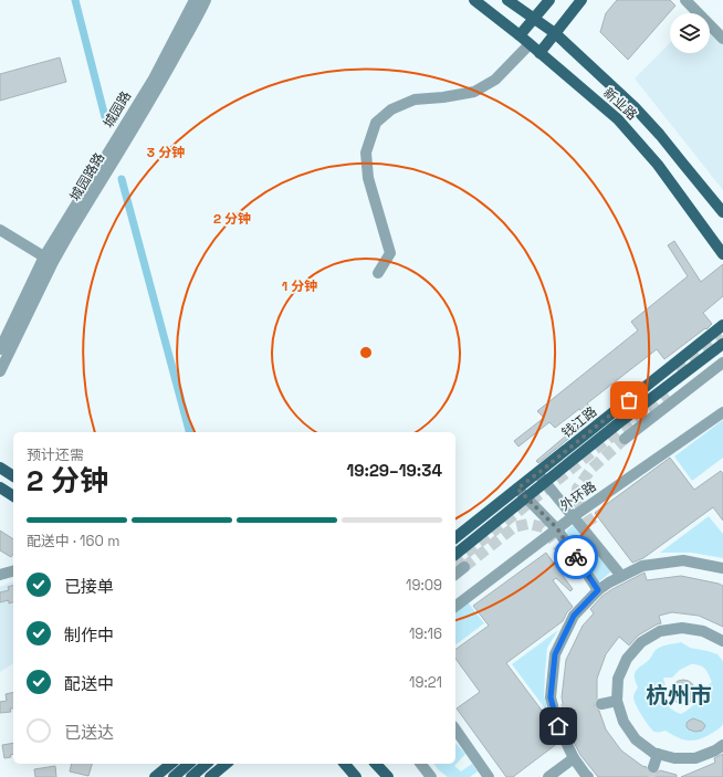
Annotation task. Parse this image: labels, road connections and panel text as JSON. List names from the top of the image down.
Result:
{
  "streets": {
    "main road": ["新业路", "钱江路"],
    "street": ["城园路", "城园路路", "外环路"]
  },
  "crossings": [
    ["城园路", "城园路路"]
  ],
  "districts": ["杭州市"],
  "page": {
    "heading": ["2 分钟", "预计还需", "19:29–19:34"],
    "bar": "配送中 · 160 m",
    "list": [
      ["已接单", "19:09"],
      ["制作中", "19:16"],
      ["配送中", "19:21"],
      "已送达"
    ]
  },
  "rings": ["3 分钟", "2 分钟", "1 分钟"]
}
